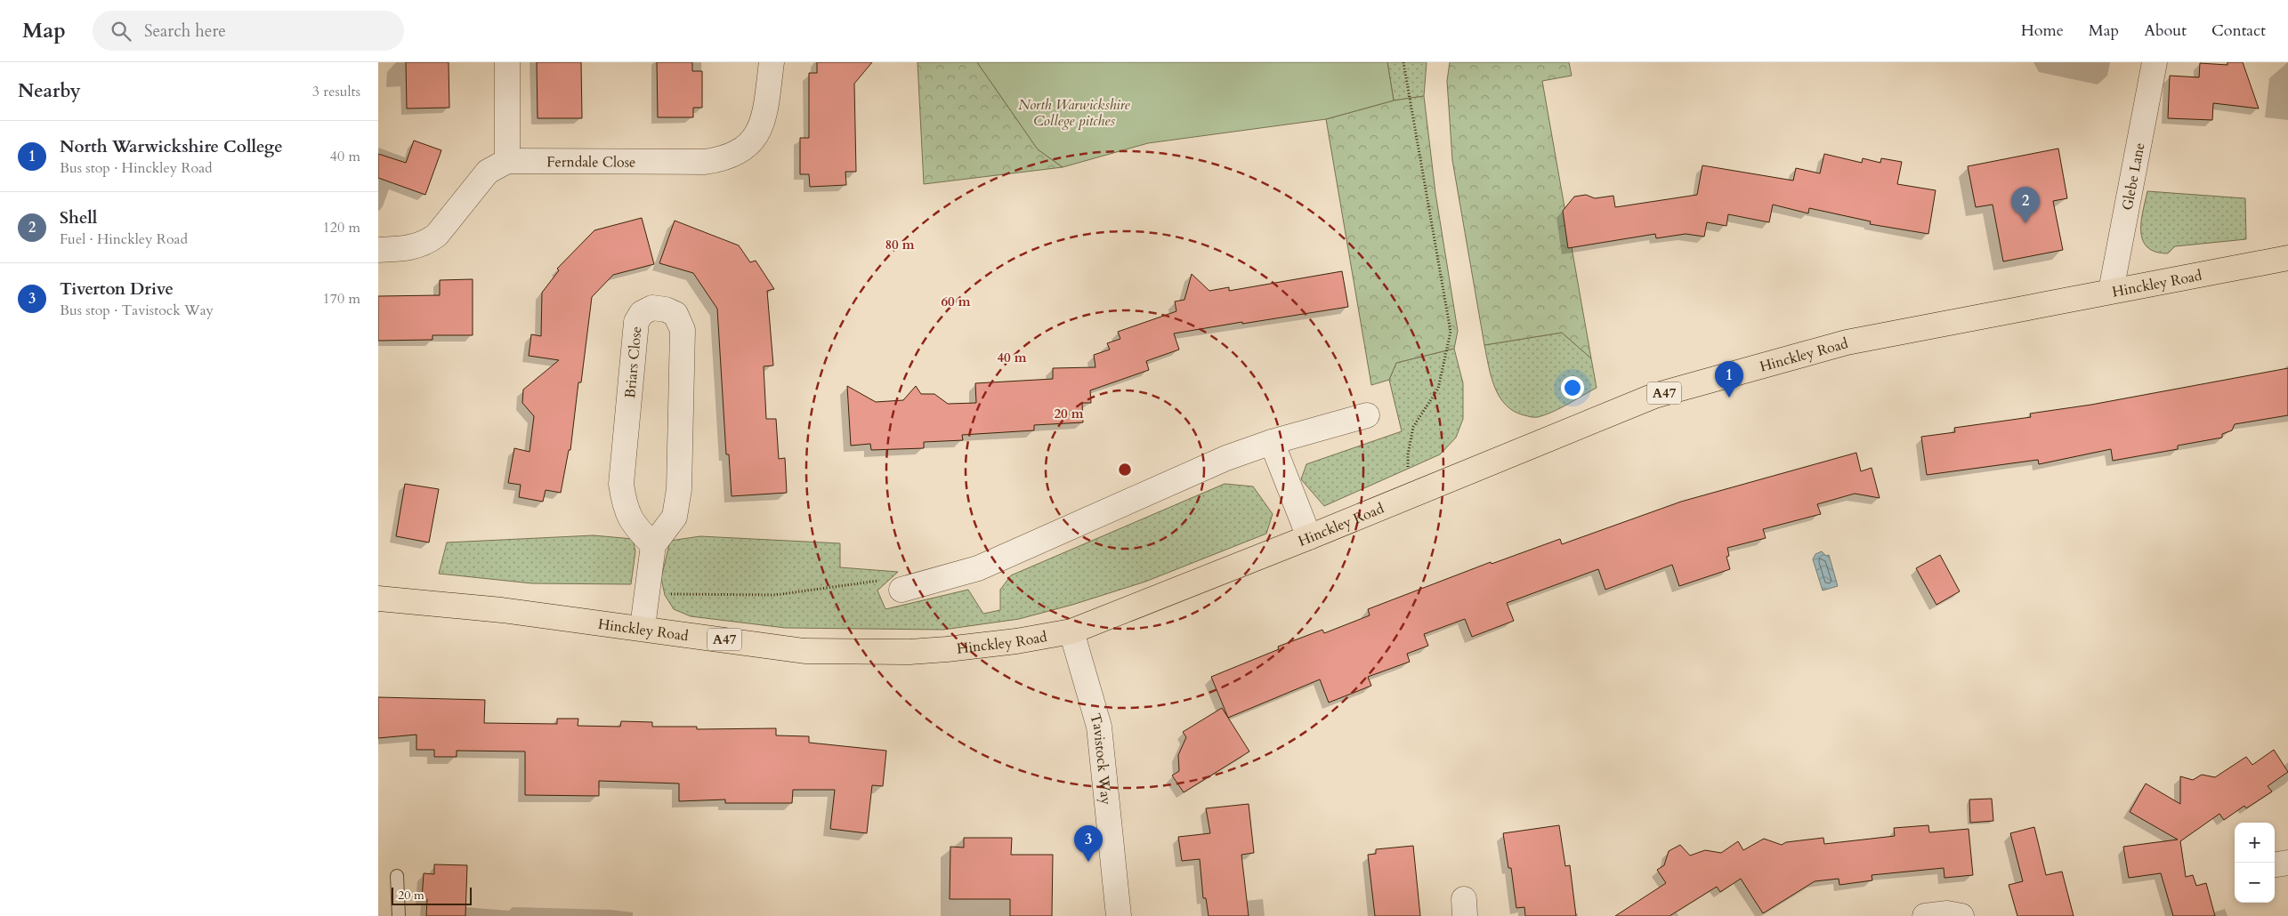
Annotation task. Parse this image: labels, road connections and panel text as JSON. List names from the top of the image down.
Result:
{
  "streets": {
    "main road": ["Hinckley Road", "A47"],
    "street": [
      "Ferndale Close",
      "Glebe Lane",
      "Briars Close",
      "Tavistock Way"
    ]
  },
  "crossings": [
    ["Glebe Lane", "Hinckley Road"],
    ["Hinckley Road", "Briars Close"],
    ["Hinckley Road", "Tavistock Way"]
  ],
  "parks": ["North Warwickshire College pitches"],
  "scale_bar": "20 m",
  "page": {
    "header": "Map",
    "search": "Search here",
    "nav": [
      "Home",
      "Map",
      "About",
      "Contact"
    ],
    "heading": ["Nearby", "3 results"],
    "list": [
      {
        "mark": "1",
        "name": "North Warwickshire College",
        "note": "Bus stop · Hinckley Road",
        "value": "40 m"
      },
      {
        "mark": "2",
        "name": "Shell",
        "note": "Fuel · Hinckley Road",
        "value": "120 m"
      },
      {
        "mark": "3",
        "name": "Tiverton Drive",
        "note": "Bus stop · Tavistock Way",
        "value": "170 m"
      }
    ],
    "pins": ["2", "1", "3"],
    "map_buttons": ["+", "−"],
    "scale": "20 m"
  },
  "rings": [
    "80 m",
    "60 m",
    "40 m",
    "20 m"
  ]
}
